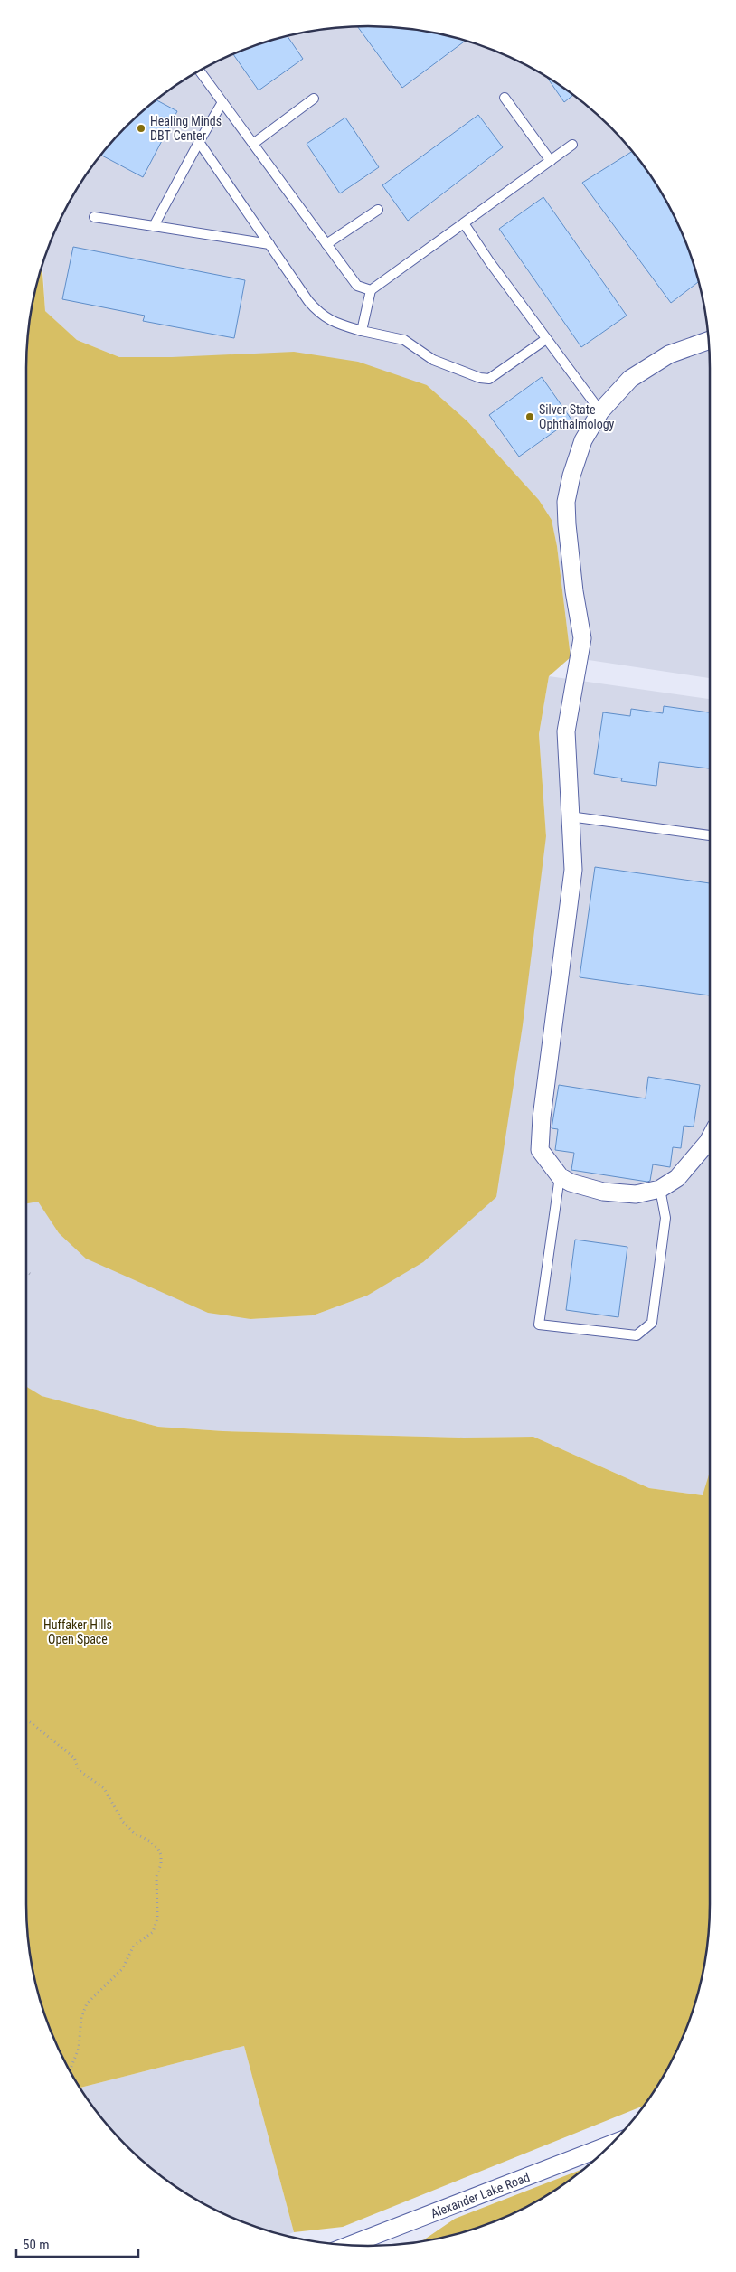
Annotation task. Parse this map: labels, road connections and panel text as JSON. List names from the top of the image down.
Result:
{
  "streets": {
    "street": ["Alexander Lake Road"]
  },
  "parks": ["Huffaker Hills Open Space"],
  "places": ["Healing Minds DBT Center", "Silver State Ophthalmology"],
  "scale_bar": "50 m"
}
